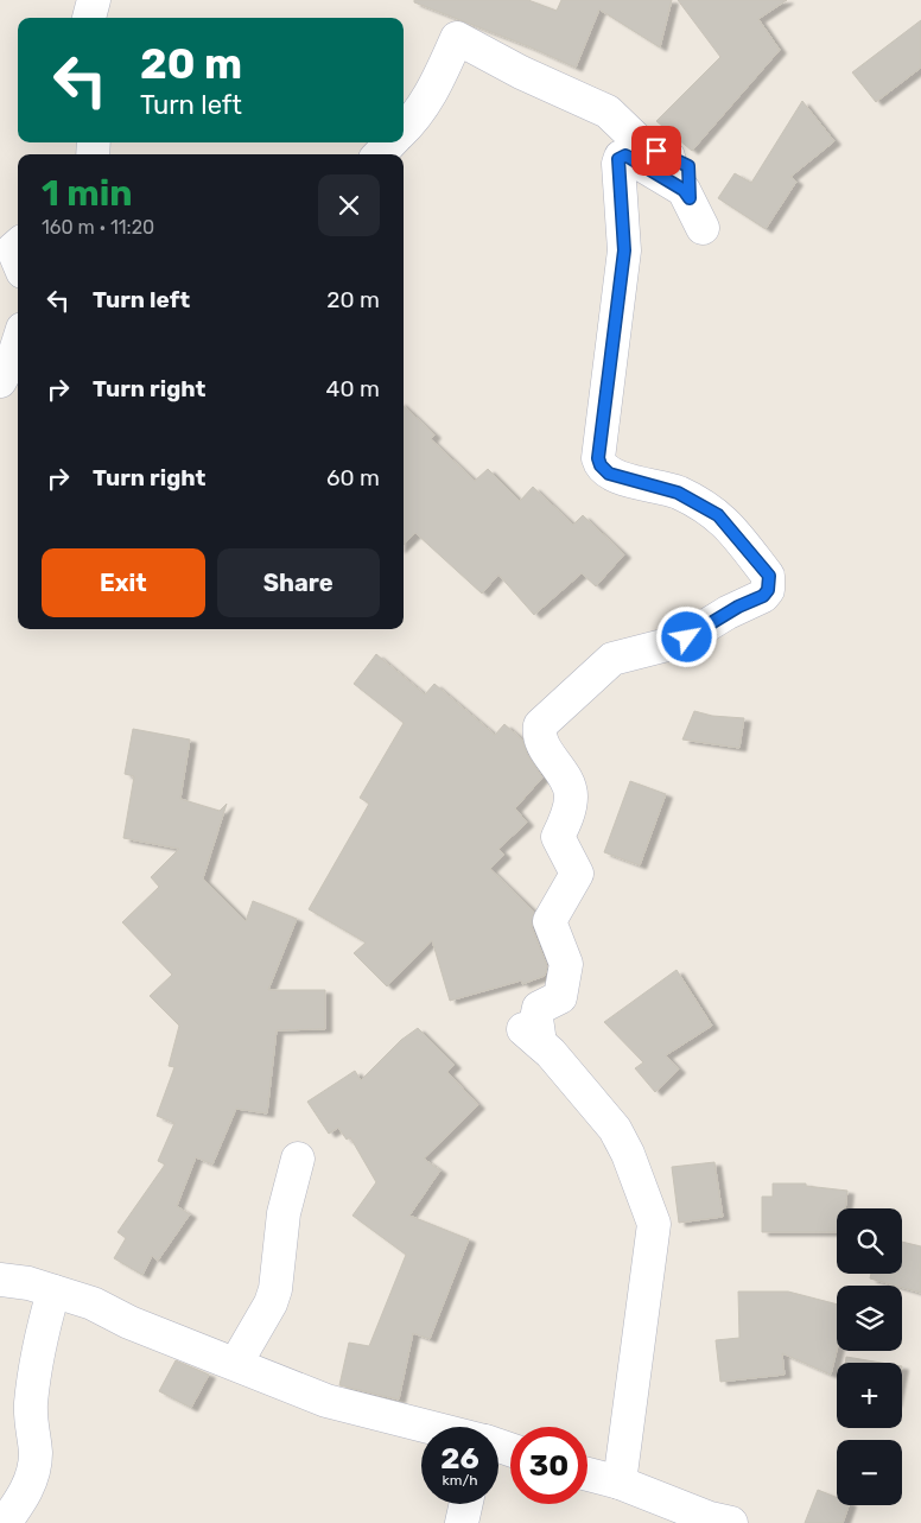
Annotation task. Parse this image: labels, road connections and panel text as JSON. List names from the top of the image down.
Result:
{
  "page": {
    "turn": ["20 m", "Turn left"],
    "heading": ["1 min", "160 m · 11:20"],
    "list": [
      {
        "name": "Turn left",
        "value": "20 m"
      },
      {
        "name": "Turn right",
        "value": "40 m"
      },
      {
        "name": "Turn right",
        "value": "60 m"
      }
    ],
    "buttons": ["Exit", "Share"],
    "map_buttons": ["+", "−"],
    "speed": "26 km/h",
    "limit": "30"
  }
}
